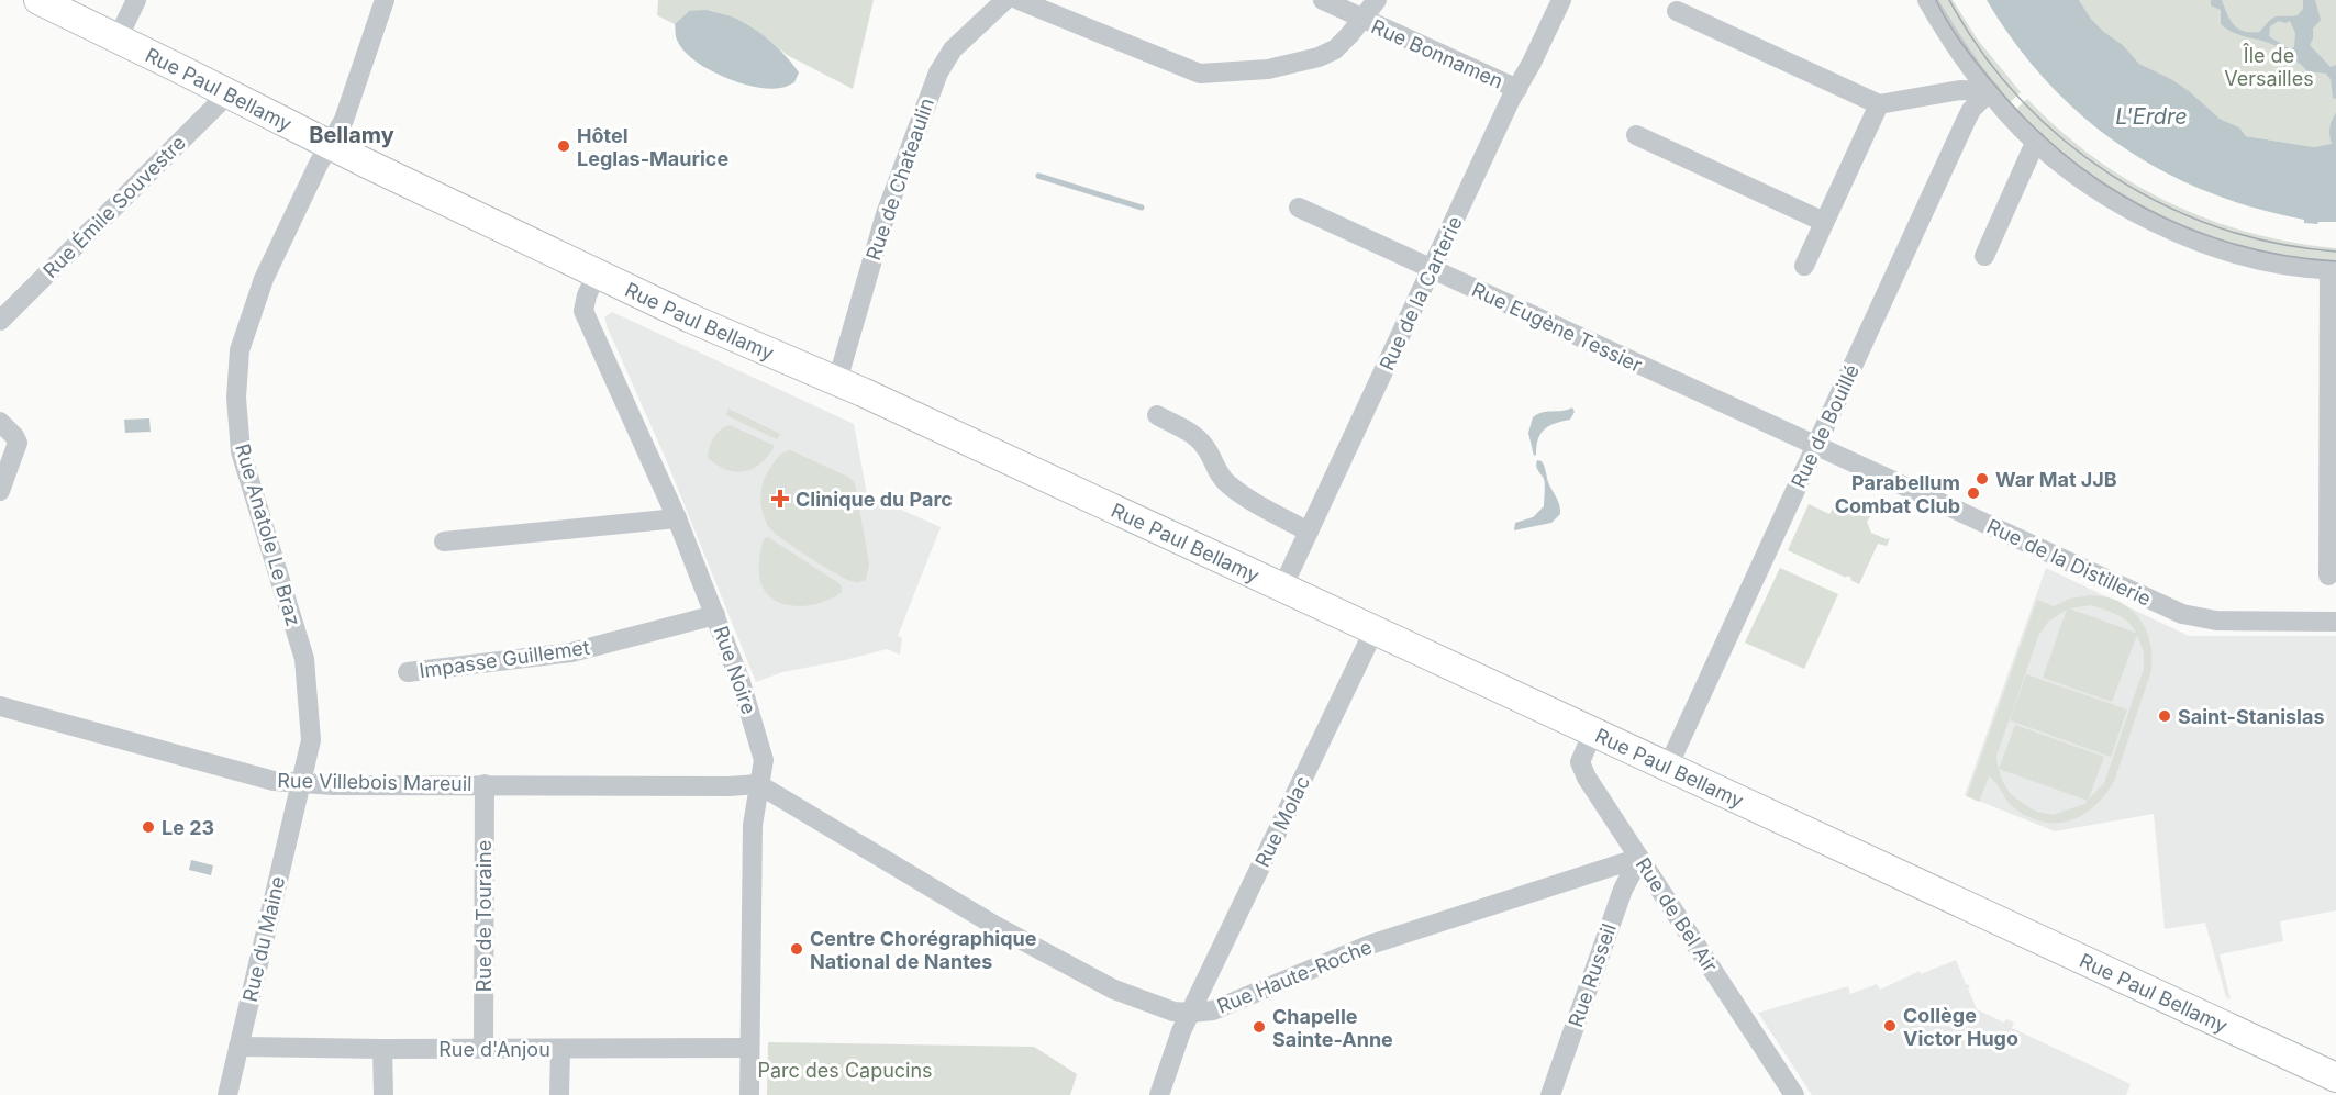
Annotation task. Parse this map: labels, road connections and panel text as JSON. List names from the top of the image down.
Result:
{
  "streets": {
    "main road": ["Rue Paul Bellamy"],
    "street": [
      "Rue Bonnamen",
      "Rue de Chateaulin",
      "Rue Émile Souvestre",
      "Rue de la Carterie",
      "Rue Eugène Tessier",
      "Rue de Bouillé",
      "Rue Anatole Le Braz",
      "Rue de la Distillerie",
      "Impasse Guillemet",
      "Rue Noire",
      "Rue Villebois Mareuil",
      "Rue Molac",
      "Rue de Bel Air",
      "Rue de Touraine",
      "Rue du Maine",
      "Rue Russeil",
      "Rue Haute-Roche",
      "Rue d'Anjou"
    ]
  },
  "crossings": [
    ["Rue Bonnamen", "Rue de la Carterie"],
    ["Rue Paul Bellamy", "Rue de Chateaulin"],
    ["Rue Paul Bellamy", "Rue Émile Souvestre"],
    ["Rue Paul Bellamy", "Rue de la Carterie"],
    ["Rue Paul Bellamy", "Rue de Bouillé"],
    ["Rue Paul Bellamy", "Rue Anatole Le Braz"],
    ["Rue Paul Bellamy", "Rue Noire"],
    ["Rue Paul Bellamy", "Rue Molac"],
    ["Rue Paul Bellamy", "Rue de Bel Air"],
    ["Rue de la Carterie", "Rue Eugène Tessier"],
    ["Rue Eugène Tessier", "Rue de Bouillé"],
    ["Rue Eugène Tessier", "Rue de la Distillerie"],
    ["Rue de Bouillé", "Rue de la Distillerie"],
    ["Rue Anatole Le Braz", "Rue Villebois Mareuil"],
    ["Rue Anatole Le Braz", "Rue du Maine"],
    ["Impasse Guillemet", "Rue Noire"],
    ["Rue Noire", "Rue Villebois Mareuil"],
    ["Rue Noire", "Rue Haute-Roche"],
    ["Rue Noire", "Rue d'Anjou"],
    ["Rue Villebois Mareuil", "Rue de Touraine"],
    ["Rue Villebois Mareuil", "Rue du Maine"],
    ["Rue Villebois Mareuil", "Rue Haute-Roche"],
    ["Rue Molac", "Rue Haute-Roche"],
    ["Rue de Bel Air", "Rue Russeil"],
    ["Rue de Bel Air", "Rue Haute-Roche"],
    ["Rue de Touraine", "Rue d'Anjou"],
    ["Rue du Maine", "Rue d'Anjou"],
    ["Rue Russeil", "Rue Haute-Roche"]
  ],
  "districts": ["Bellamy"],
  "water": ["L'Erdre"],
  "parks": ["Île de Versailles", "Parc des Capucins"],
  "places": {
    "other": [
      "Hôtel Leglas-Maurice",
      "War Mat JJB",
      "Parabellum Combat Club",
      "Saint-Stanislas",
      "Le 23",
      "Centre Chorégraphique National de Nantes",
      "Collège Victor Hugo",
      "Chapelle Sainte-Anne"
    ],
    "health": ["Clinique du Parc"]
  }
}
